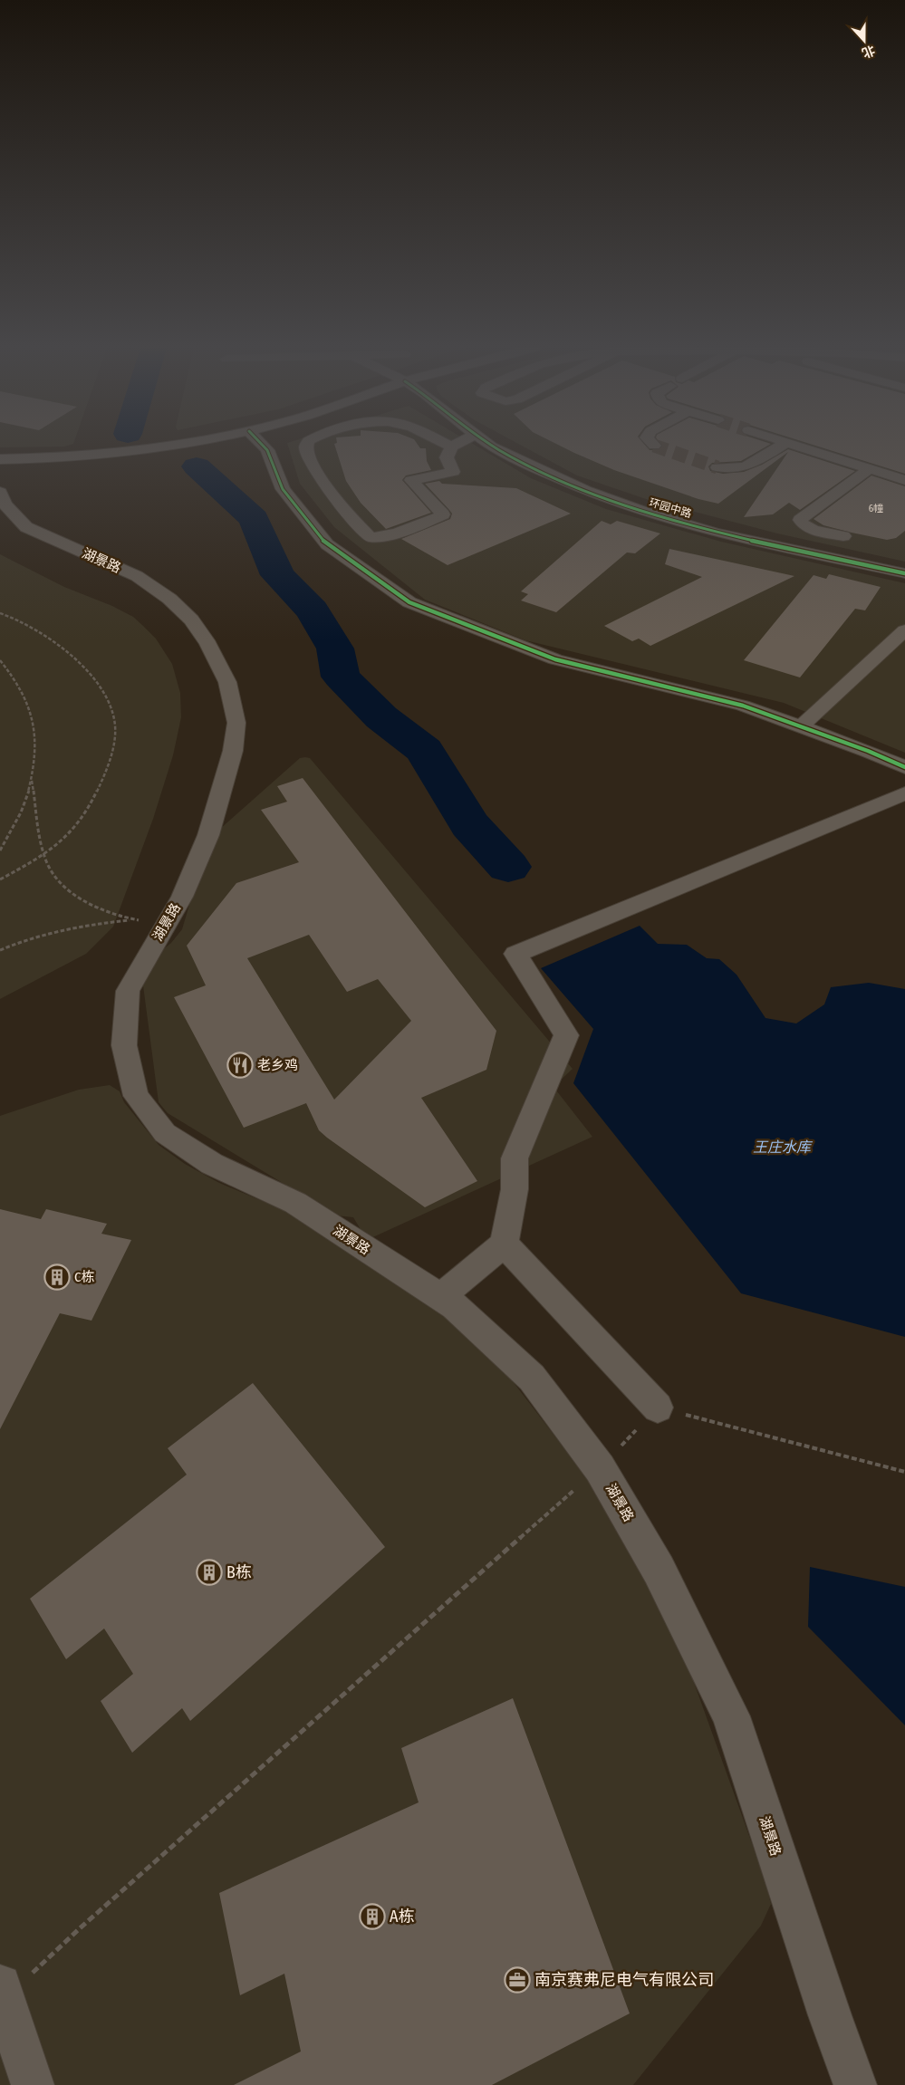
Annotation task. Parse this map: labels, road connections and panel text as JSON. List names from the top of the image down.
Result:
{
  "streets": {
    "street": ["环园中路", "湖景路"]
  },
  "water": ["王庄水库"],
  "places": {
    "restaurant": ["老乡鸡"],
    "building": ["C栋", "B栋", "A栋"],
    "office": ["南京赛弗尼电气有限公司"]
  },
  "house_numbers": ["6幢"],
  "north": "bottom"
}
